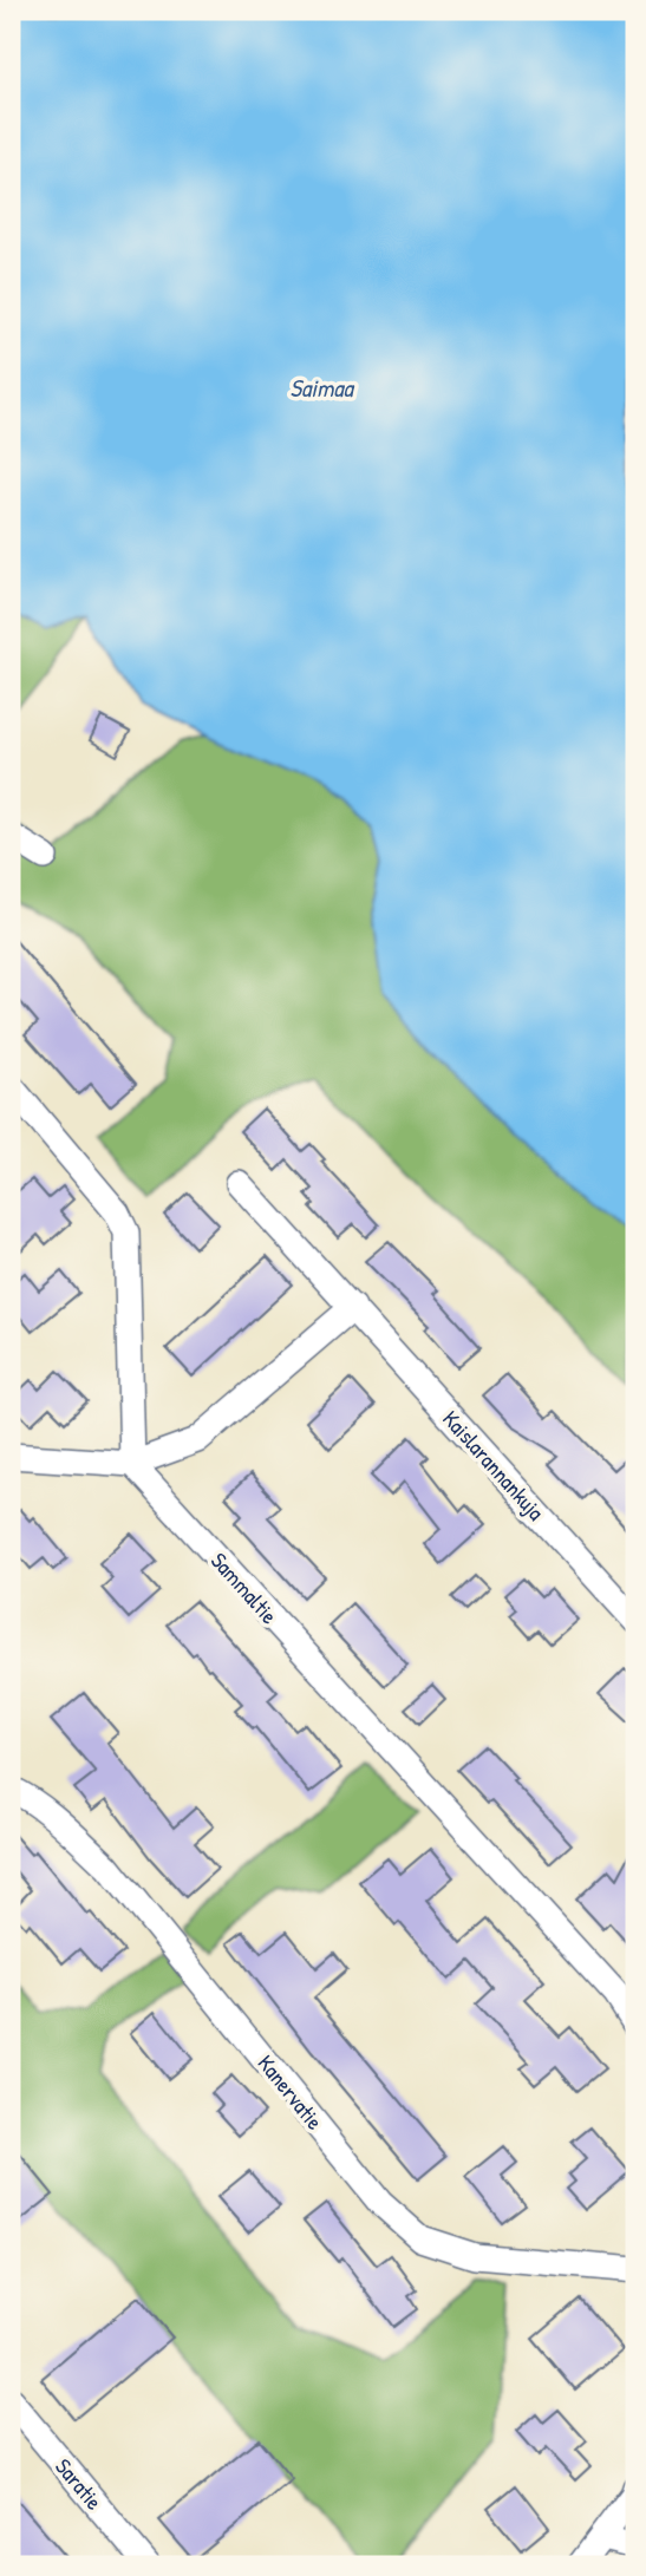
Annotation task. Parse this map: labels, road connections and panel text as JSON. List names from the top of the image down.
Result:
{
  "streets": {
    "street": [
      "Kaislarannankuja",
      "Sammaltie",
      "Kanervatie",
      "Saratie"
    ]
  },
  "water": ["Saimaa"]
}
